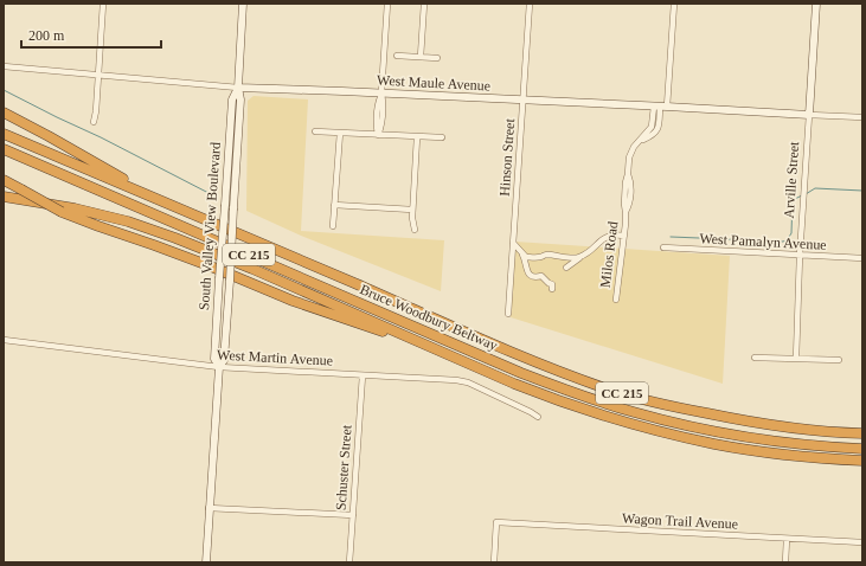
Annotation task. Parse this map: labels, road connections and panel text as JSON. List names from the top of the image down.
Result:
{
  "streets": {
    "highway": ["CC 215", "Bruce Woodbury Beltway"],
    "main road": ["West Maule Avenue", "Arville Street", "South Valley View Boulevard"],
    "street": [
      "Hinson Street",
      "West Pamalyn Avenue",
      "Milos Road",
      "West Martin Avenue",
      "Schuster Street",
      "Wagon Trail Avenue"
    ]
  },
  "crossings": [
    ["West Maule Avenue", "Hinson Street"],
    ["West Maule Avenue", "Arville Street"],
    ["West Maule Avenue", "South Valley View Boulevard"],
    ["West Maule Avenue", "Milos Road"],
    ["Arville Street", "West Pamalyn Avenue"],
    ["South Valley View Boulevard", "West Martin Avenue"],
    ["West Martin Avenue", "Schuster Street"]
  ],
  "scale_bar": "200 m"
}
